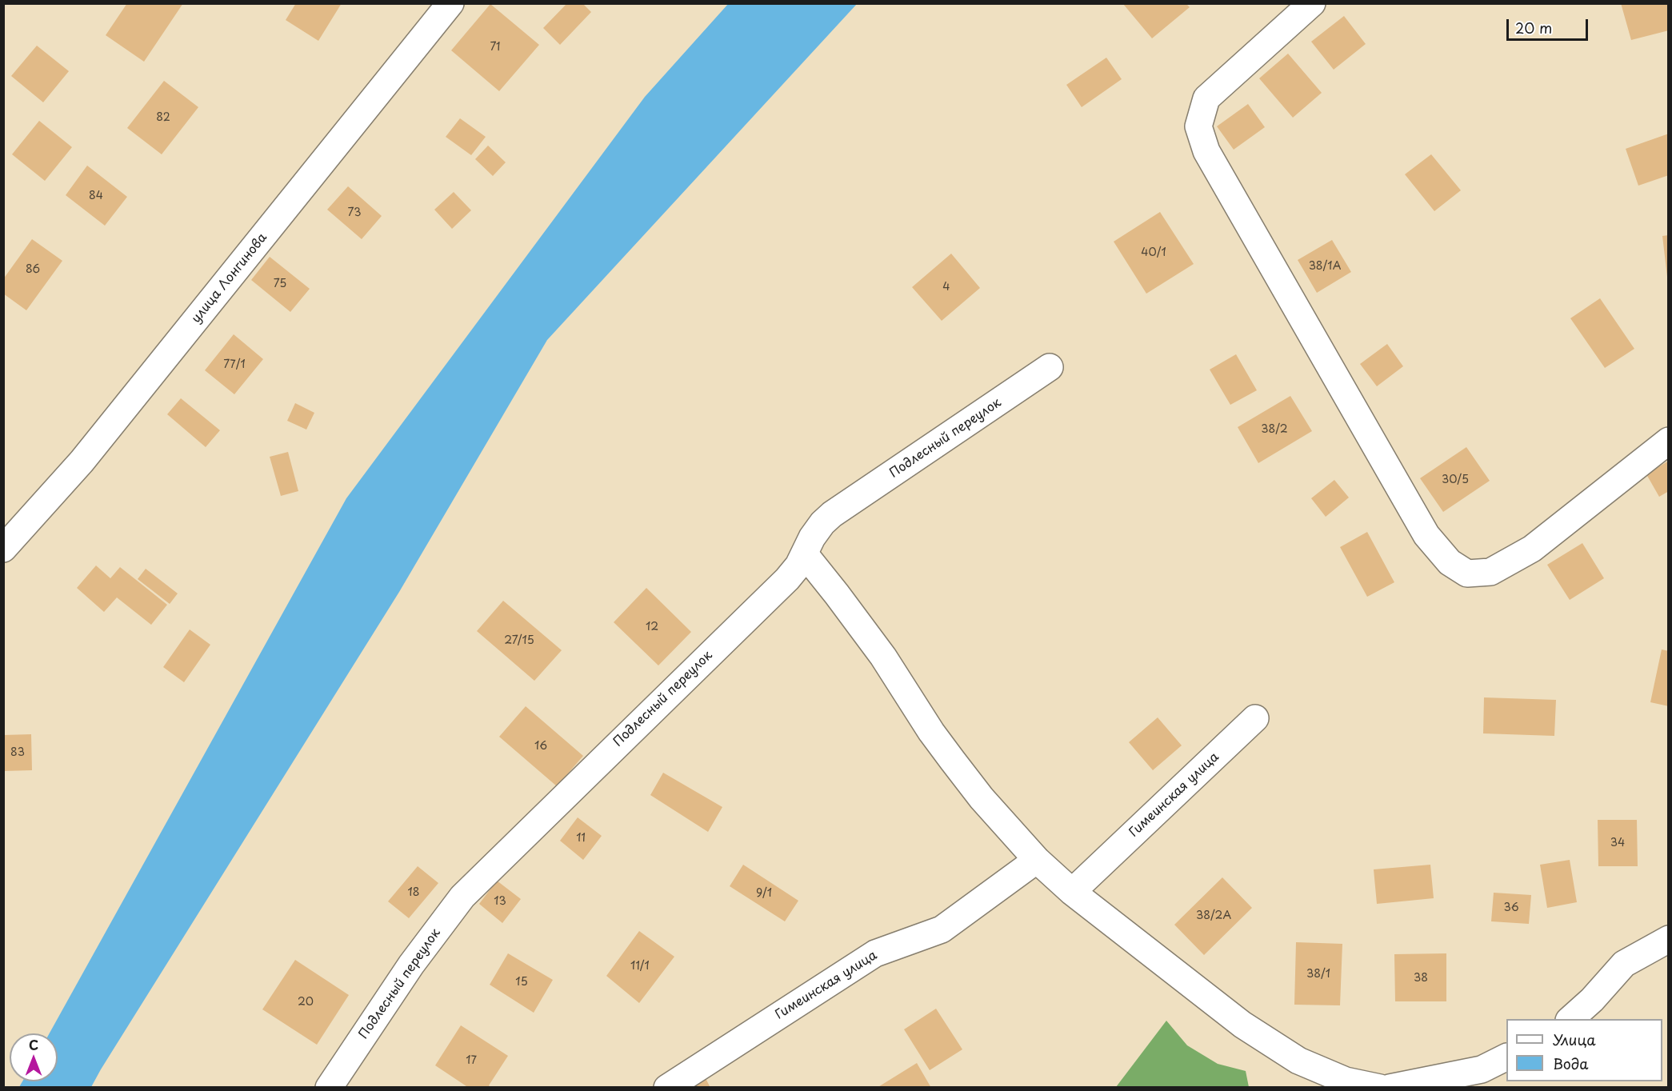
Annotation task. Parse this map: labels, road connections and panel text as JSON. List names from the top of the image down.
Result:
{
  "streets": {
    "street": ["улица Лонгинова", "Подлесный переулок", "Гимеинская улица"]
  },
  "house_numbers": [
    "71",
    "82",
    "84",
    "73",
    "40/1",
    "38/1А",
    "86",
    "75",
    "4",
    "77/1",
    "38/2",
    "30/5",
    "12",
    "27/15",
    "16",
    "83",
    "11",
    "34",
    "18",
    "9/1",
    "13",
    "36",
    "38/2А",
    "11/1",
    "38/1",
    "38",
    "15",
    "20",
    "17"
  ],
  "legend": ["Улица", "Вода"],
  "scale_bar": "20 m",
  "north": "top"
}
